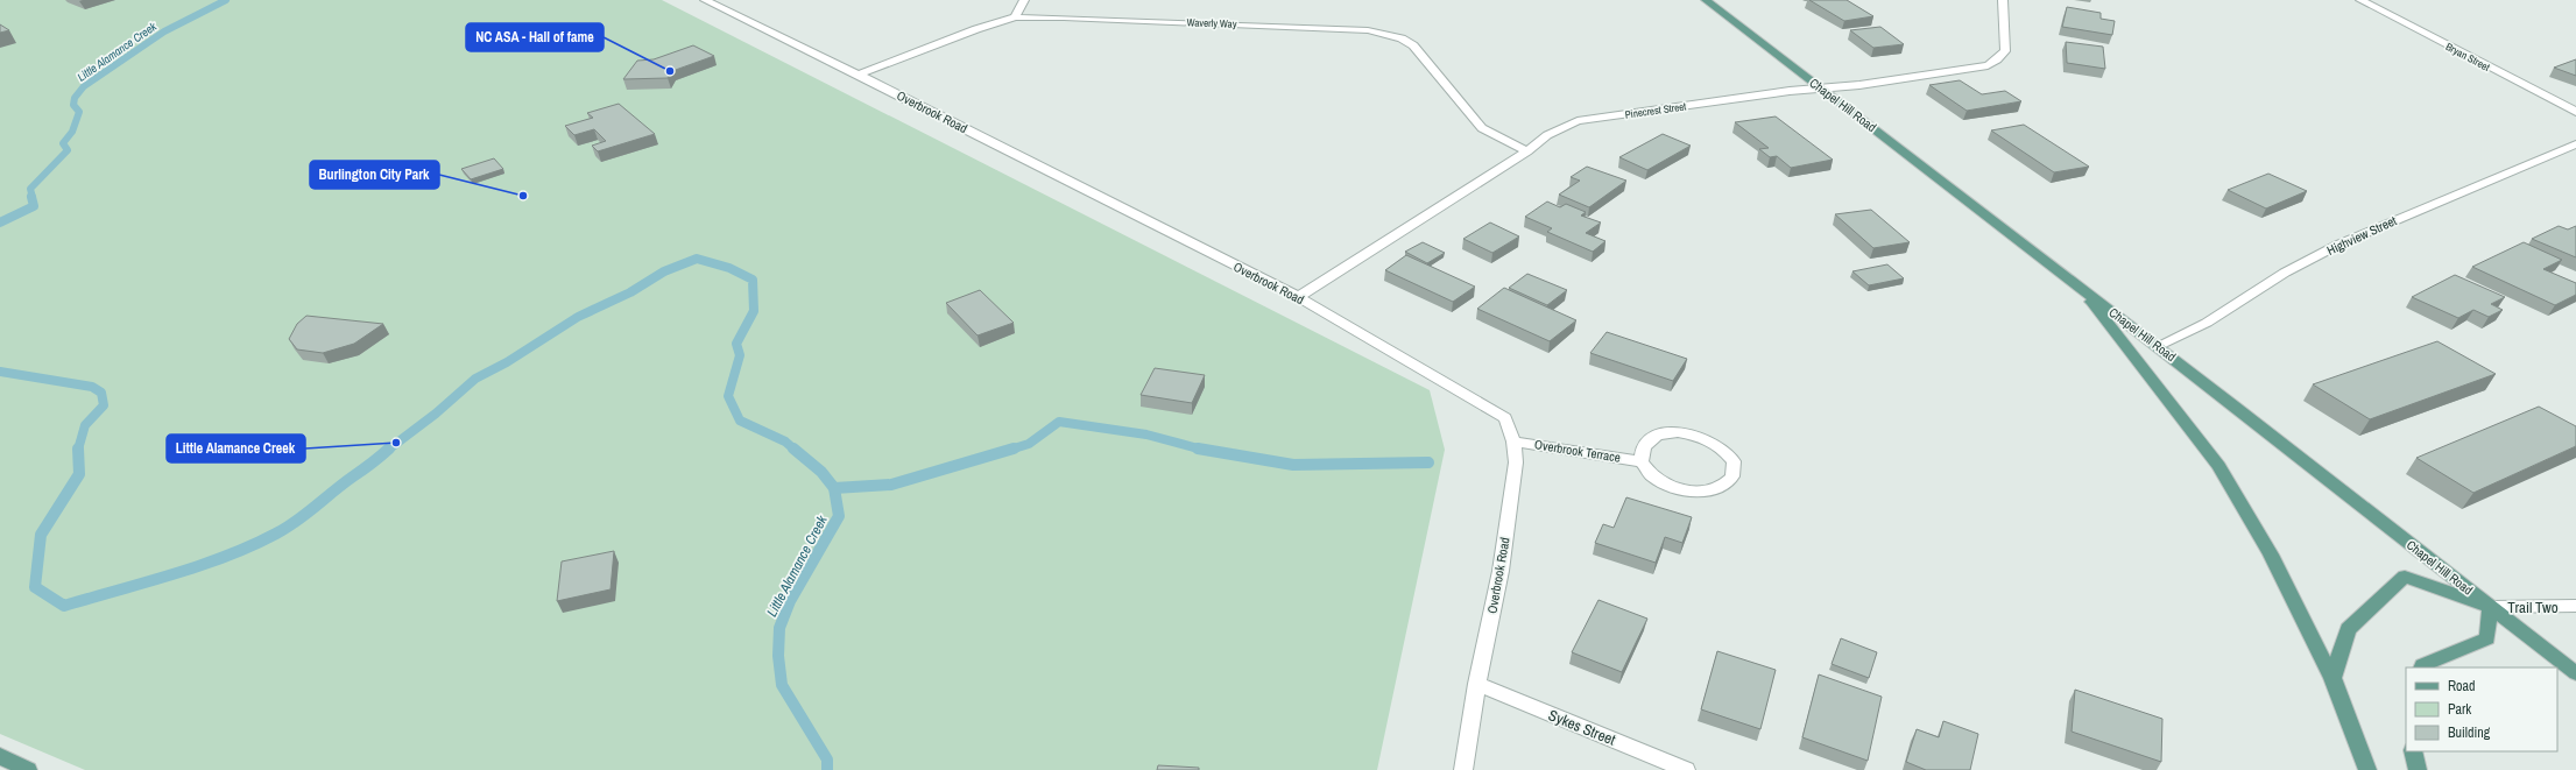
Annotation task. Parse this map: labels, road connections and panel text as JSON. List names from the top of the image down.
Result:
{
  "streets": {
    "main road": ["Chapel Hill Road"],
    "street": [
      "Waverly Way",
      "Bryan Street",
      "Pinecrest Street",
      "Overbrook Road",
      "Highview Street",
      "Overbrook Terrace",
      "Trail Two",
      "Sykes Street"
    ]
  },
  "crossings": [
    ["Waverly Way", "Pinecrest Street"],
    ["Waverly Way", "Overbrook Road"],
    ["Chapel Hill Road", "Pinecrest Street"],
    ["Chapel Hill Road", "Highview Street"],
    ["Chapel Hill Road", "Trail Two"],
    ["Pinecrest Street", "Overbrook Road"],
    ["Overbrook Road", "Overbrook Terrace"],
    ["Overbrook Road", "Sykes Street"]
  ],
  "water": ["Little Alamance Creek"],
  "places": ["NC ASA - Hall of fame", "Burlington City Park", "Little Alamance Creek"],
  "legend": ["Road", "Park", "Building"]
}
